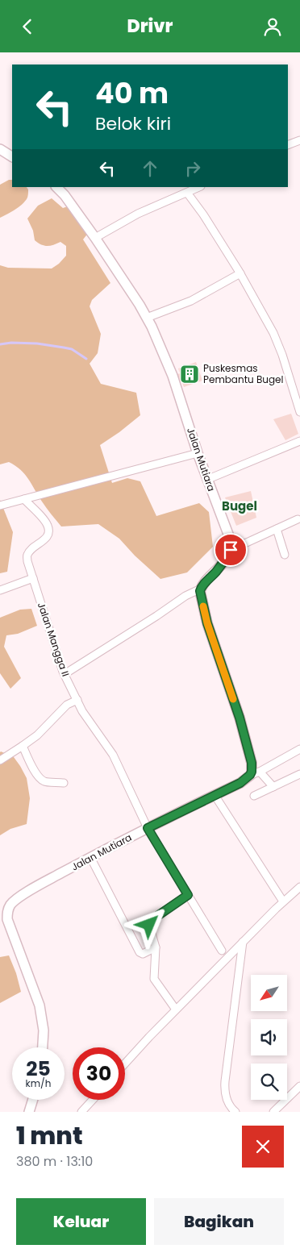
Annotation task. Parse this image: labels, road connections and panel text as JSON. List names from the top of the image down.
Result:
{
  "streets": {
    "street": ["Jalan Mutiara", "Jalan Mangga II"]
  },
  "crossings": [
    ["Jalan Mutiara", "Jalan Mangga II"]
  ],
  "districts": ["Bugel"],
  "places": {
    "building": ["Puskesmas Pembantu Bugel"]
  },
  "north": "bottom left",
  "page": {
    "header": "Drivr",
    "turn": ["40 m", "Belok kiri"],
    "speed": "25 km/h",
    "limit": "30",
    "heading": ["1 mnt", "380 m · 13:10"],
    "buttons": ["Keluar", "Bagikan"]
  }
}
